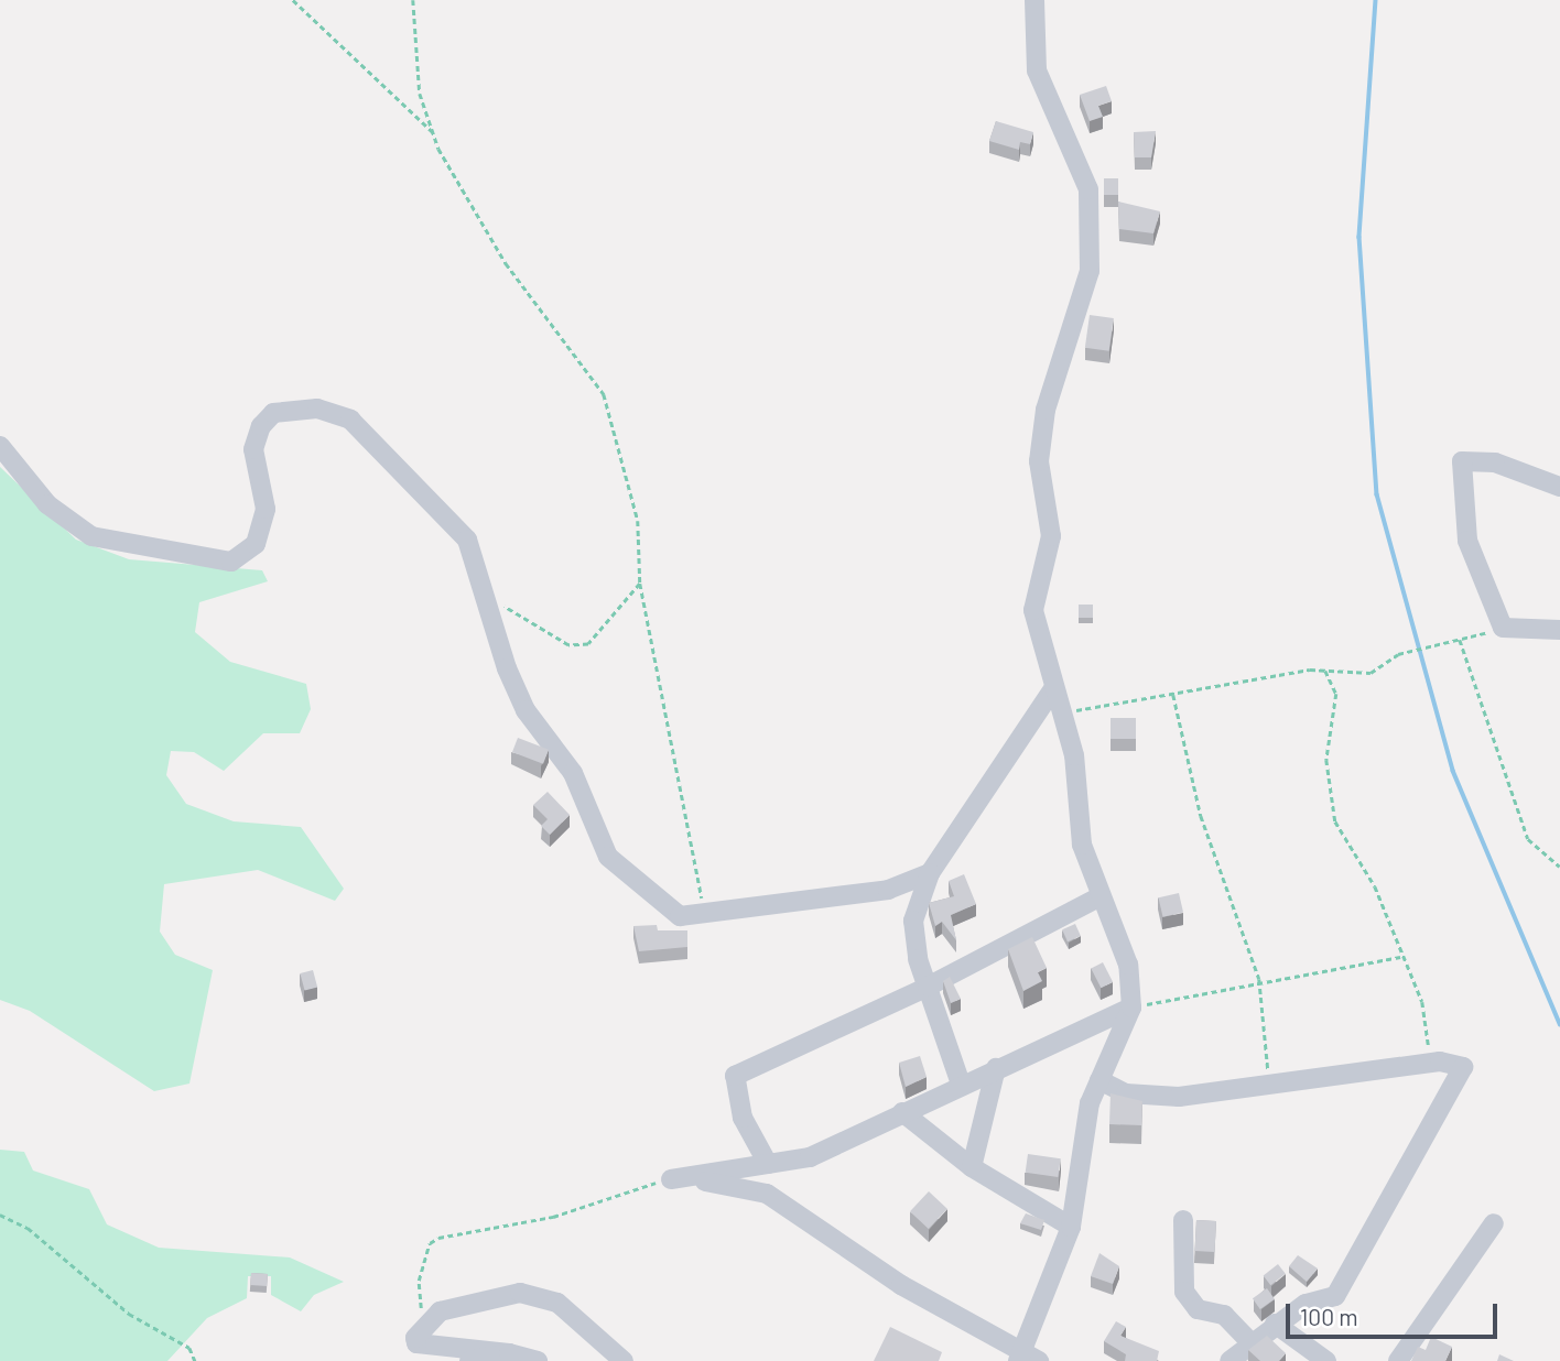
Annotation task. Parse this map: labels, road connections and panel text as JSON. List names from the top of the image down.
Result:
{
  "scale_bar": "100 m"
}
